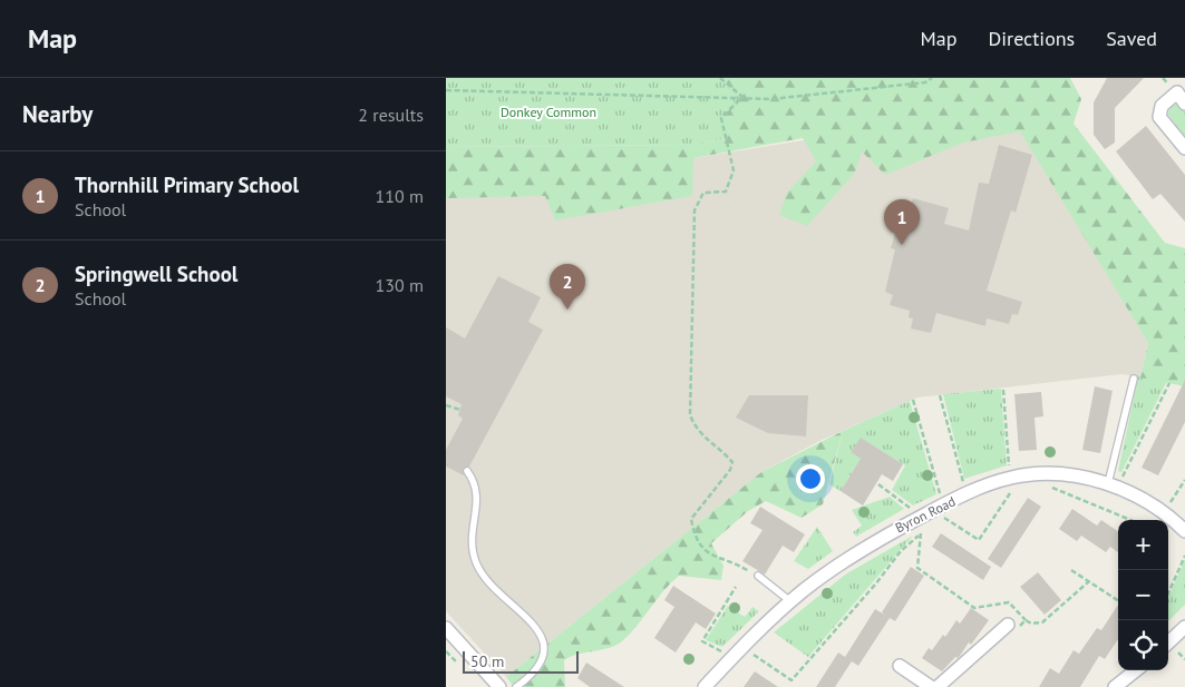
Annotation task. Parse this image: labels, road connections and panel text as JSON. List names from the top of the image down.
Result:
{
  "streets": {
    "street": ["Byron Road"]
  },
  "parks": ["Donkey Common"],
  "scale_bar": "50 m",
  "page": {
    "header": "Map",
    "nav": ["Map", "Directions", "Saved"],
    "heading": ["Nearby", "2 results"],
    "list": [
      {
        "mark": "1",
        "name": "Thornhill Primary School",
        "note": "School",
        "value": "110 m"
      },
      {
        "mark": "2",
        "name": "Springwell School",
        "note": "School",
        "value": "130 m"
      }
    ],
    "pins": ["1", "2"],
    "map_buttons": ["+", "−"],
    "scale": "50 m"
  }
}
